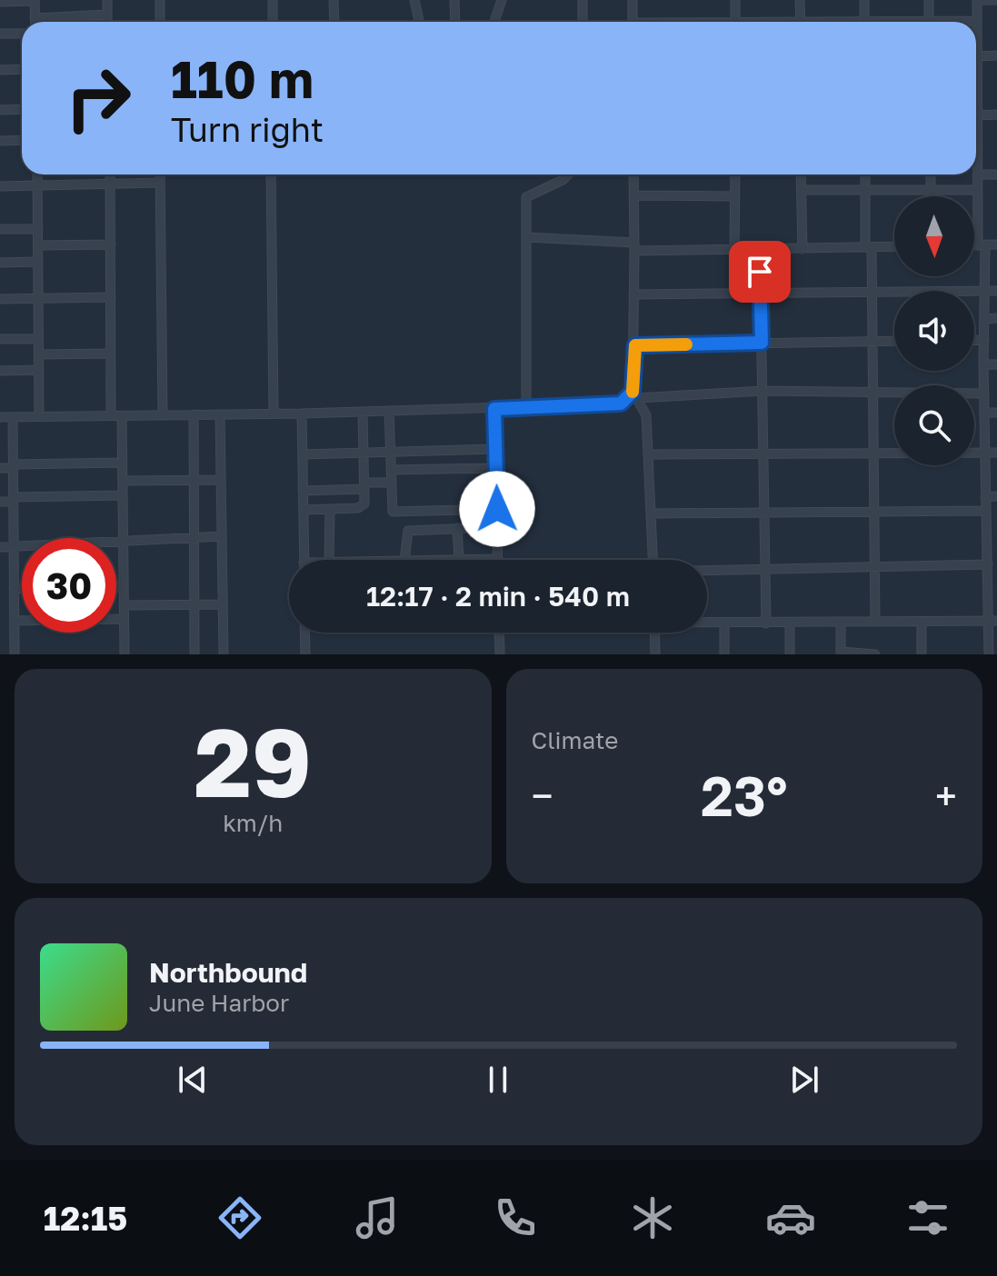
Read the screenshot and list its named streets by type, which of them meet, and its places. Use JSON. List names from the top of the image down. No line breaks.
{"north":"bottom","page":{"turn":["110 m","Turn right"],"limit":"30","trip":"12:17 · 2 min · 540 m","tile":[["29","km/h"],"Climate"],"heat":["−","23°","+"],"song":["Northbound","June Harbor"],"tabs":"12:15"}}
